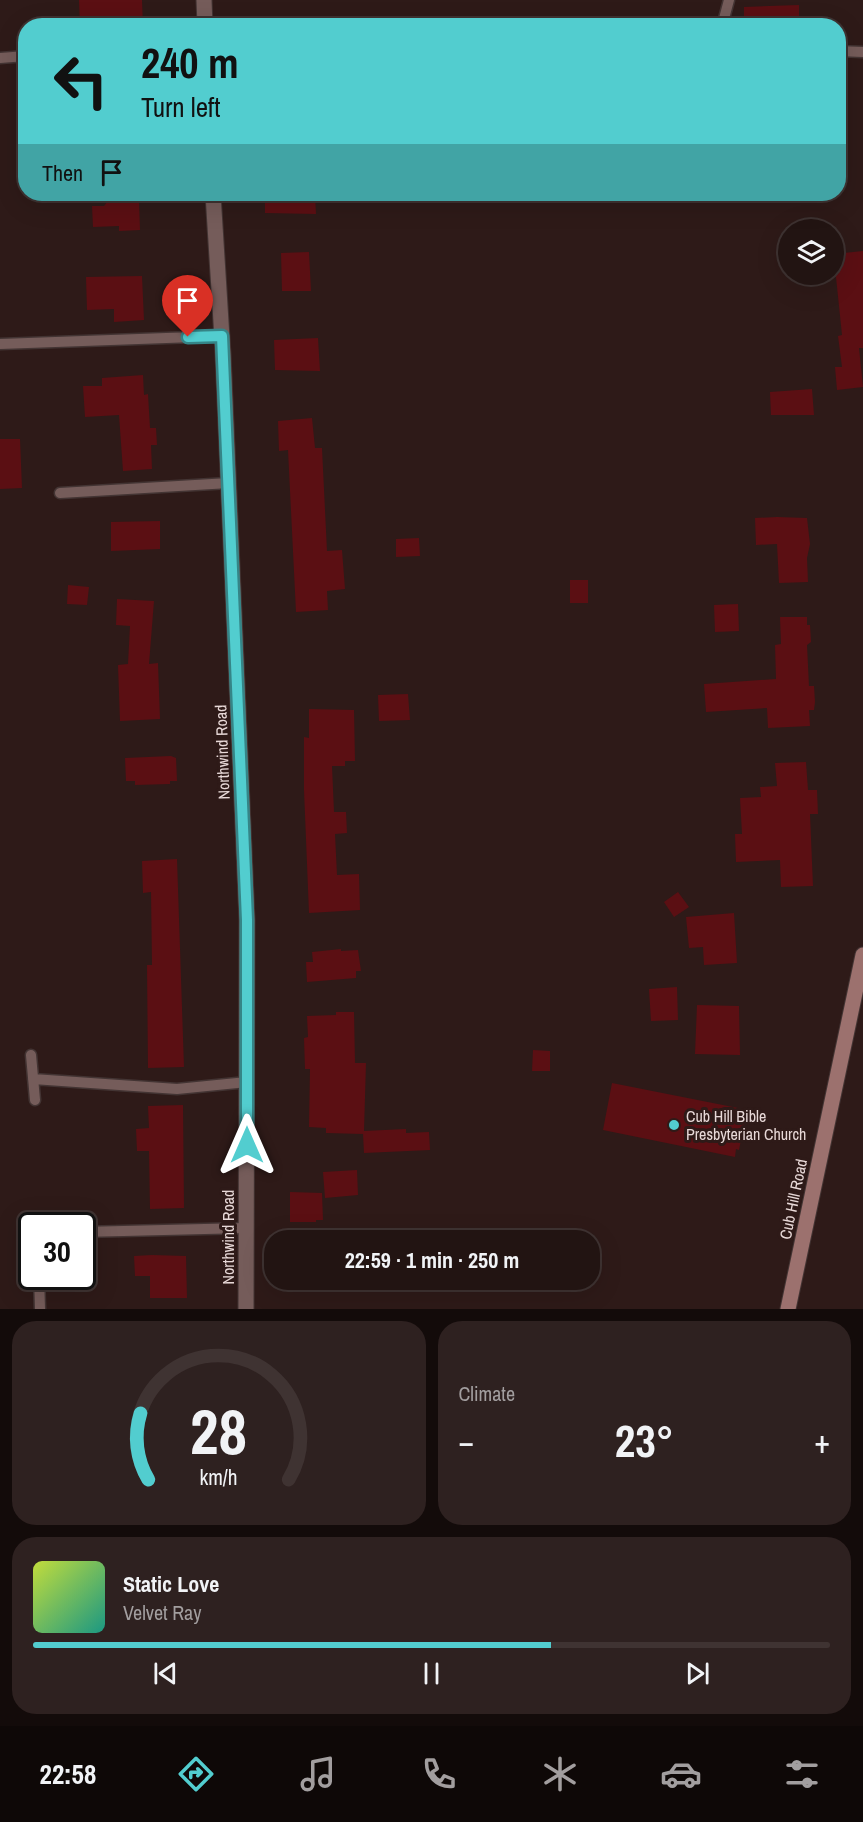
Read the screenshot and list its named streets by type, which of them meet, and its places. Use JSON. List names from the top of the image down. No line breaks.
{"streets":{"street":["Northwind Road","Cub Hill Road"]},"places":["Cub Hill Bible Presbyterian Church"],"page":{"turn":["240 m","Turn left"],"then":"Then","limit":"30","trip":"22:59 · 1 min · 250 m","tile":"Climate","heat":["−","23°","+"],"song":["Static Love","Velvet Ray"],"tabs":"22:58","gauge":["28","km/h"]}}
